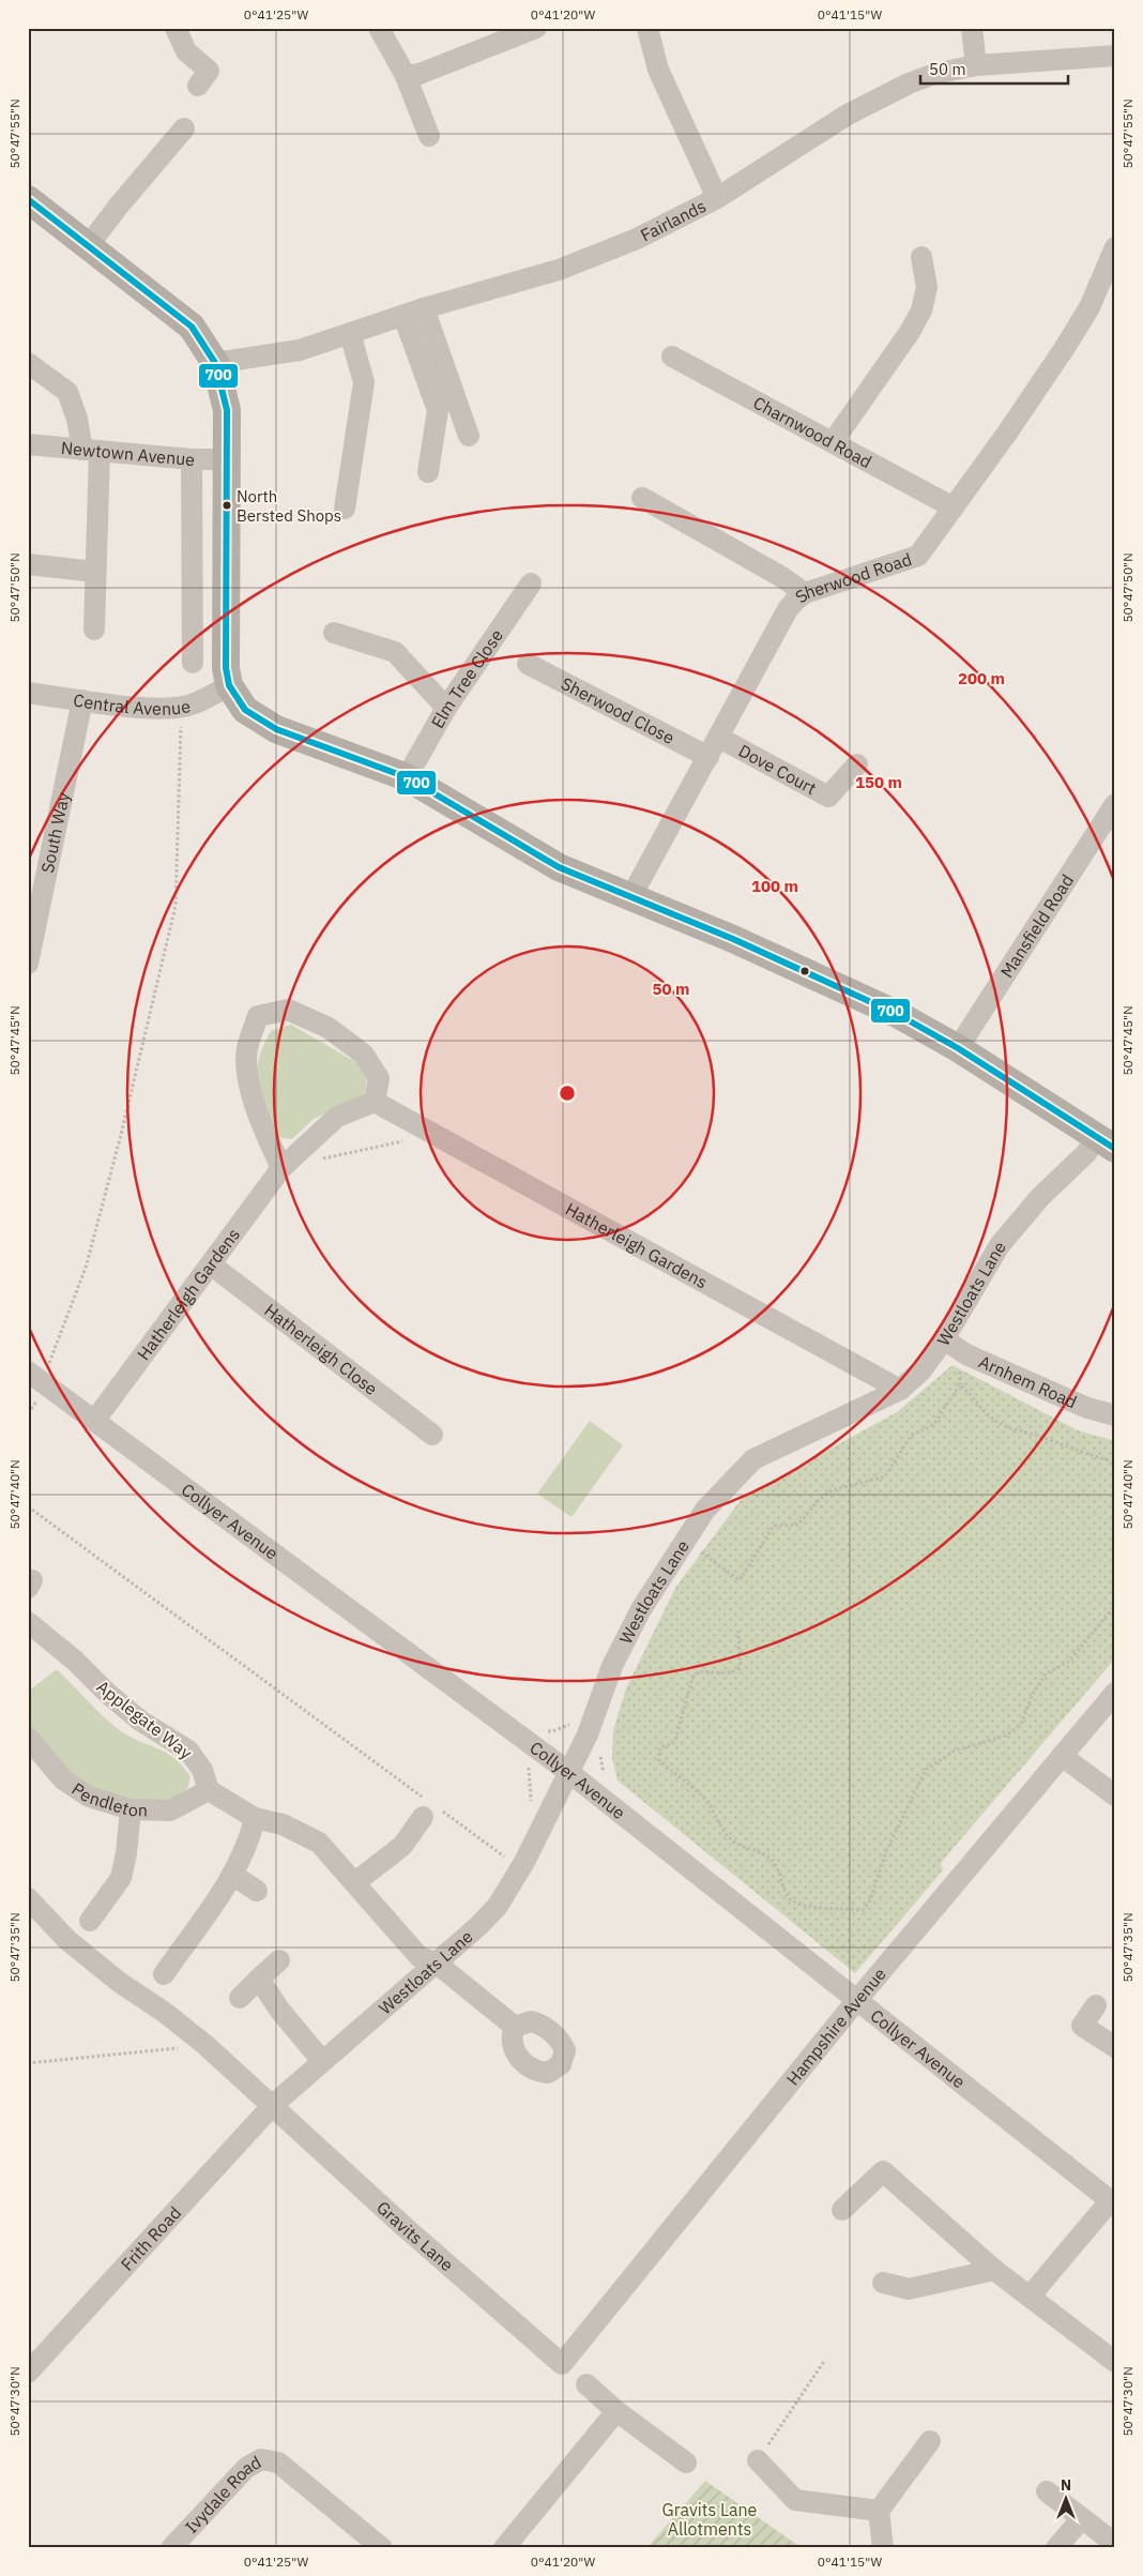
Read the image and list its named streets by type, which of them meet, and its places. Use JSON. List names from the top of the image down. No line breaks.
{"streets":{"street":["Fairlands","Charnwood Road","Newtown Avenue","Sherwood Road","Elm Tree Close","Central Avenue","Sherwood Close","Dove Court","South Way","Mansfield Road","Hatherleigh Gardens","Westloats Lane","Hatherleigh Close","Arnhem Road","Collyer Avenue","Applegate Way","Pendleton","Hampshire Avenue","Gravits Lane","Frith Road","Ivydale Road"]},"crossings":[["Charnwood Road","Sherwood Road"],["Sherwood Road","Sherwood Close"],["Sherwood Road","Dove Court"],["Central Avenue","South Way"],["Hatherleigh Gardens","Westloats Lane"],["Hatherleigh Gardens","Hatherleigh Close"],["Hatherleigh Gardens","Collyer Avenue"],["Westloats Lane","Arnhem Road"],["Westloats Lane","Collyer Avenue"],["Westloats Lane","Gravits Lane"],["Westloats Lane","Frith Road"],["Collyer Avenue","Hampshire Avenue"],["Applegate Way","Pendleton"],["Hampshire Avenue","Gravits Lane"],["Gravits Lane","Frith Road"]],"parks":["Gravits Lane Allotments"],"places":["North Bersted Shops"],"lines":["transit line 700"],"scale_bar":"50 m","north":"top","coordinates":["0°41'25\"W","0°41'20\"W","0°41'15\"W","50°47'55\"N","50°47'50\"N","50°47'45\"N","50°47'40\"N","50°47'35\"N","50°47'30\"N"],"rings":["200 m","150 m","100 m","50 m"]}
